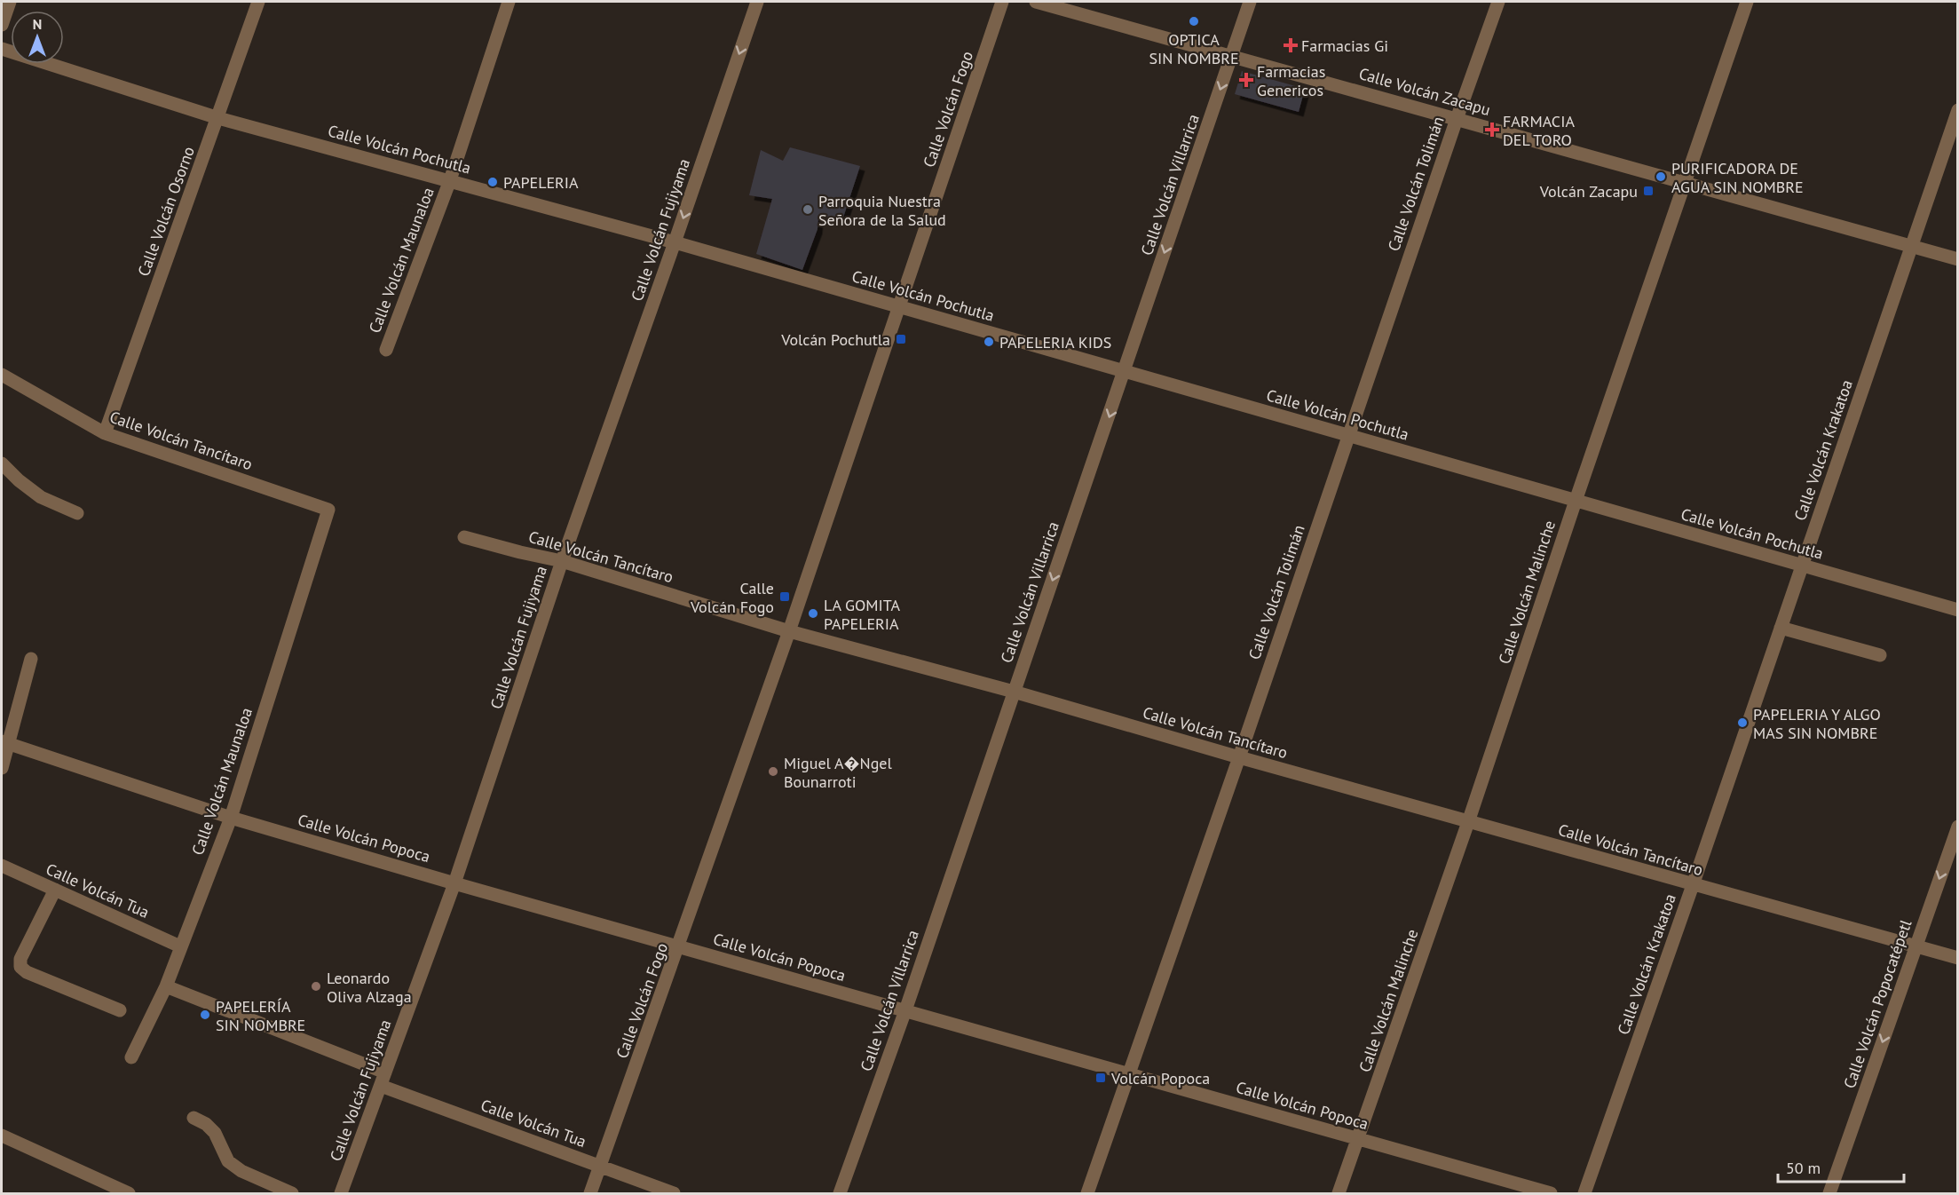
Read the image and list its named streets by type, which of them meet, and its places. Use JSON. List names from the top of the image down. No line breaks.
{"streets":{"street":["Calle Volcán Zacapu","Calle Volcán Fogo","Calle Volcán Pochutla","Calle Volcán Tolimán","Calle Volcán Villarrica","Calle Volcán Osorno","Calle Volcán Fujiyama","Calle Volcán Maunaloa","Calle Volcán Tancítaro","Calle Volcán Krakatoa","Calle Volcán Malinche","Calle Volcán Popoca","Calle Volcán Tua","Calle Volcán Popocatépetl"]},"crossings":[["Calle Volcán Zacapu","Calle Volcán Tolimán"],["Calle Volcán Zacapu","Calle Volcán Villarrica"],["Calle Volcán Zacapu","Calle Volcán Krakatoa"],["Calle Volcán Zacapu","Calle Volcán Malinche"],["Calle Volcán Fogo","Calle Volcán Pochutla"],["Calle Volcán Fogo","Calle Volcán Tancítaro"],["Calle Volcán Fogo","Calle Volcán Popoca"],["Calle Volcán Fogo","Calle Volcán Tua"],["Calle Volcán Pochutla","Calle Volcán Tolimán"],["Calle Volcán Pochutla","Calle Volcán Villarrica"],["Calle Volcán Pochutla","Calle Volcán Osorno"],["Calle Volcán Pochutla","Calle Volcán Fujiyama"],["Calle Volcán Pochutla","Calle Volcán Maunaloa"],["Calle Volcán Pochutla","Calle Volcán Krakatoa"],["Calle Volcán Pochutla","Calle Volcán Malinche"],["Calle Volcán Tolimán","Calle Volcán Tancítaro"],["Calle Volcán Tolimán","Calle Volcán Popoca"],["Calle Volcán Villarrica","Calle Volcán Tancítaro"],["Calle Volcán Villarrica","Calle Volcán Popoca"],["Calle Volcán Osorno","Calle Volcán Tancítaro"],["Calle Volcán Fujiyama","Calle Volcán Tancítaro"],["Calle Volcán Fujiyama","Calle Volcán Popoca"],["Calle Volcán Fujiyama","Calle Volcán Tua"],["Calle Volcán Maunaloa","Calle Volcán Tancítaro"],["Calle Volcán Maunaloa","Calle Volcán Popoca"],["Calle Volcán Maunaloa","Calle Volcán Tua"],["Calle Volcán Tancítaro","Calle Volcán Krakatoa"],["Calle Volcán Tancítaro","Calle Volcán Malinche"],["Calle Volcán Tancítaro","Calle Volcán Popocatépetl"],["Calle Volcán Malinche","Calle Volcán Popoca"]],"one_way":["Calle Volcán Villarrica","Calle Volcán Popocatépetl"],"places":{"other":["OPTICA SIN NOMBRE","PURIFICADORA DE AGUA SIN NOMBRE","PAPELERIA","Parroquia Nuestra Señora de la Salud","PAPELERIA KIDS","LA GOMITA PAPELERIA","PAPELERIA Y ALGO MAS SIN NOMBRE","Miguel A�Ngel Bounarroti","Leonardo Oliva Alzaga","PAPELERÍA SIN NOMBRE"],"health":["Farmacias Gi","Farmacias Genericos","FARMACIA DEL TORO"],"transit":["Volcán Zacapu","Volcán Pochutla","Calle Volcán Fogo","Volcán Popoca"]},"scale_bar":"50 m","north":"top"}
